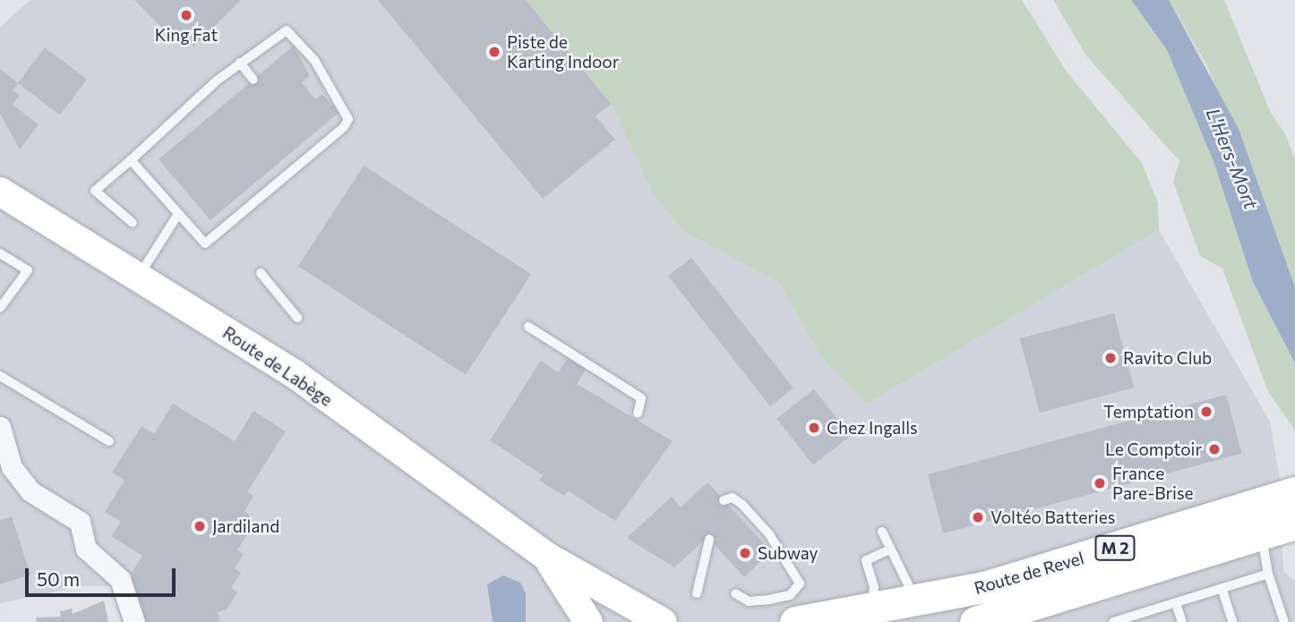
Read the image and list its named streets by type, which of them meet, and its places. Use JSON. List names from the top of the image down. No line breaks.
{"streets":{"main road":["Route de Labège","M 2","Route de Revel"]},"water":["L'Hers-Mort"],"places":["King Fat","Piste de Karting Indoor","Ravito Club","Temptation","Chez Ingalls","Le Comptoir","France Pare-Brise","Voltéo Batteries","Jardiland","Subway"],"scale_bar":"50 m"}
